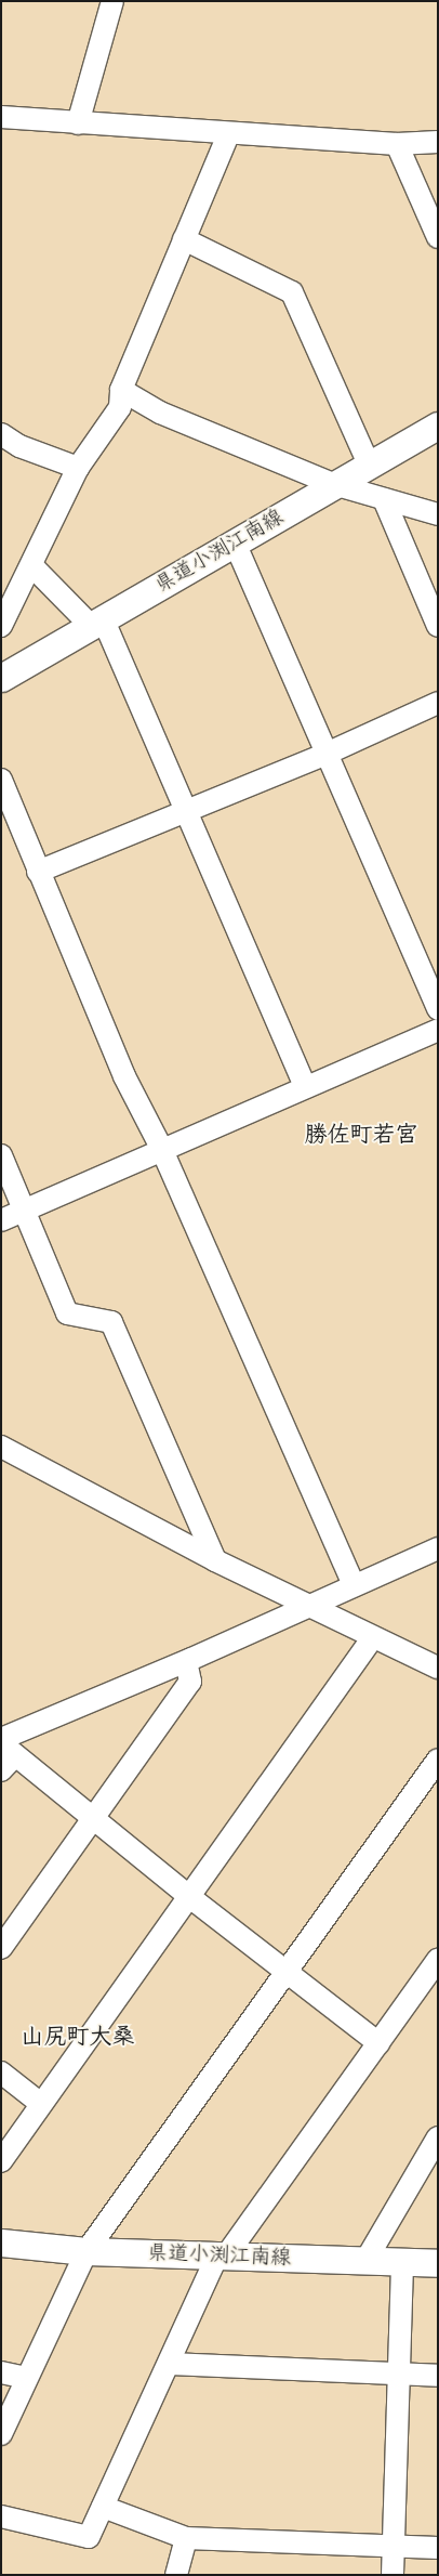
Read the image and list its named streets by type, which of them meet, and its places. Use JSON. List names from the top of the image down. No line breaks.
{"streets":{"main road":["県道小渕江南線"]},"districts":["勝佐町若宮","山尻町大桑"]}
